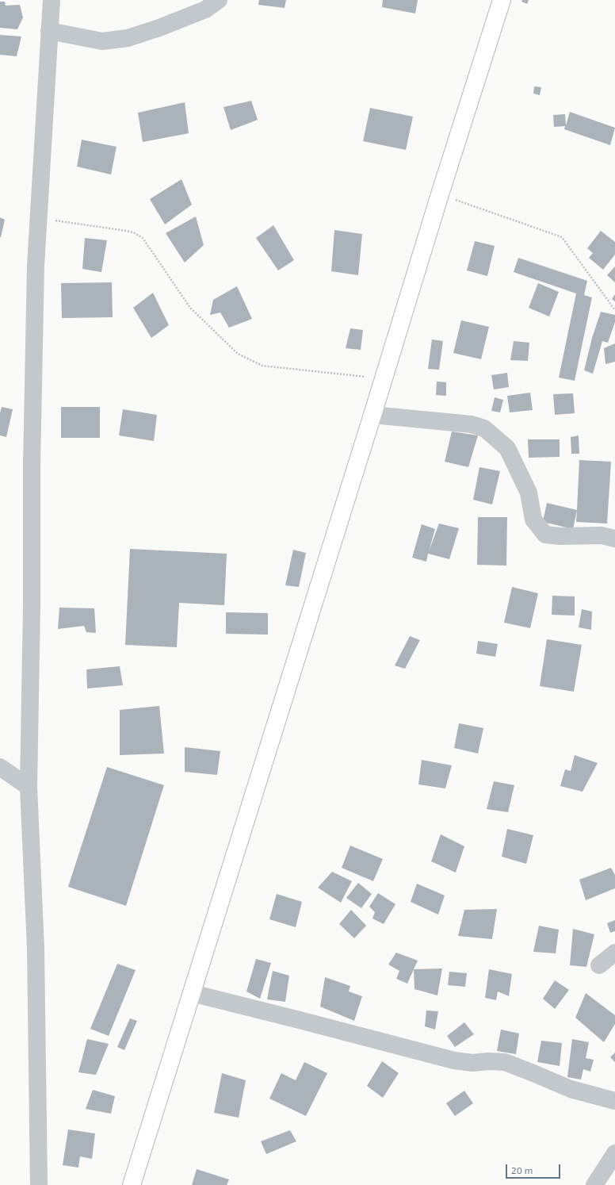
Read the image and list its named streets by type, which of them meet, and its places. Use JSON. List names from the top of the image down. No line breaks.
{"scale_bar":"20 m"}
